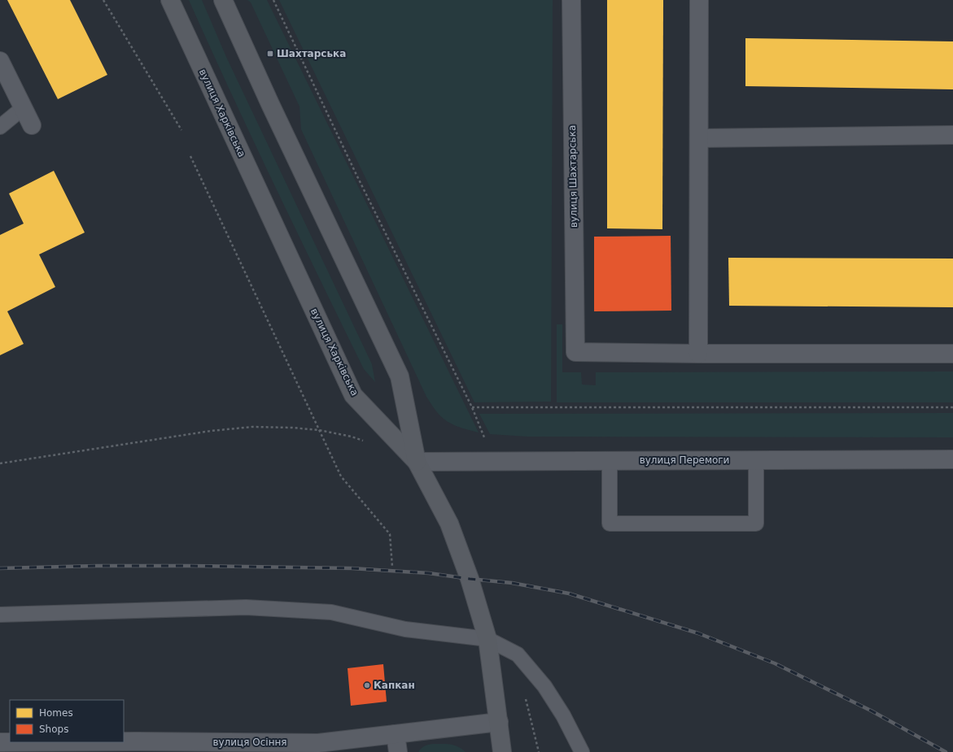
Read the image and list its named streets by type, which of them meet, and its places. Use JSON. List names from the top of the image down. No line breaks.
{"streets":{"street":["вулиця Харківська","вулиця Шахтарська","вулиця Перемоги","вулиця Осіння"]},"crossings":[["вулиця Харківська","вулиця Перемоги"]],"places":{"transit":["Шахтарська"],"other":["Капкан"]},"legend":["Homes","Shops"]}
